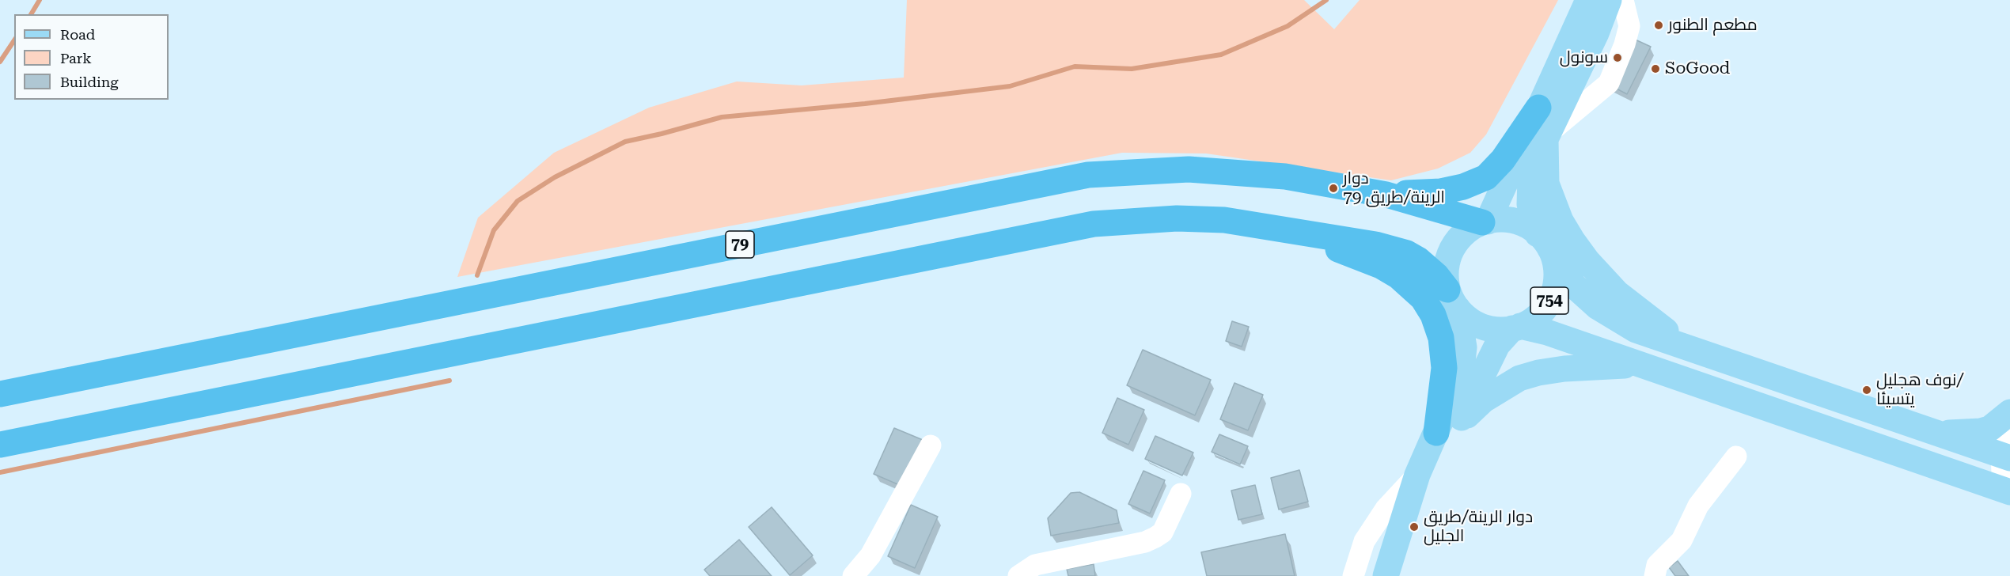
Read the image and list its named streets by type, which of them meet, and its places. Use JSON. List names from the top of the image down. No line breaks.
{"streets":{"highway":["79"],"main road":["754"]},"crossings":[["79","754"]],"places":["مطعم الطنور","سونول","SoGood","دوار الرينة/طريق 79","نوف هجليل/ يتسيئا","دوار الرينة/طريق الجليل"],"legend":["Road","Park","Building"]}
